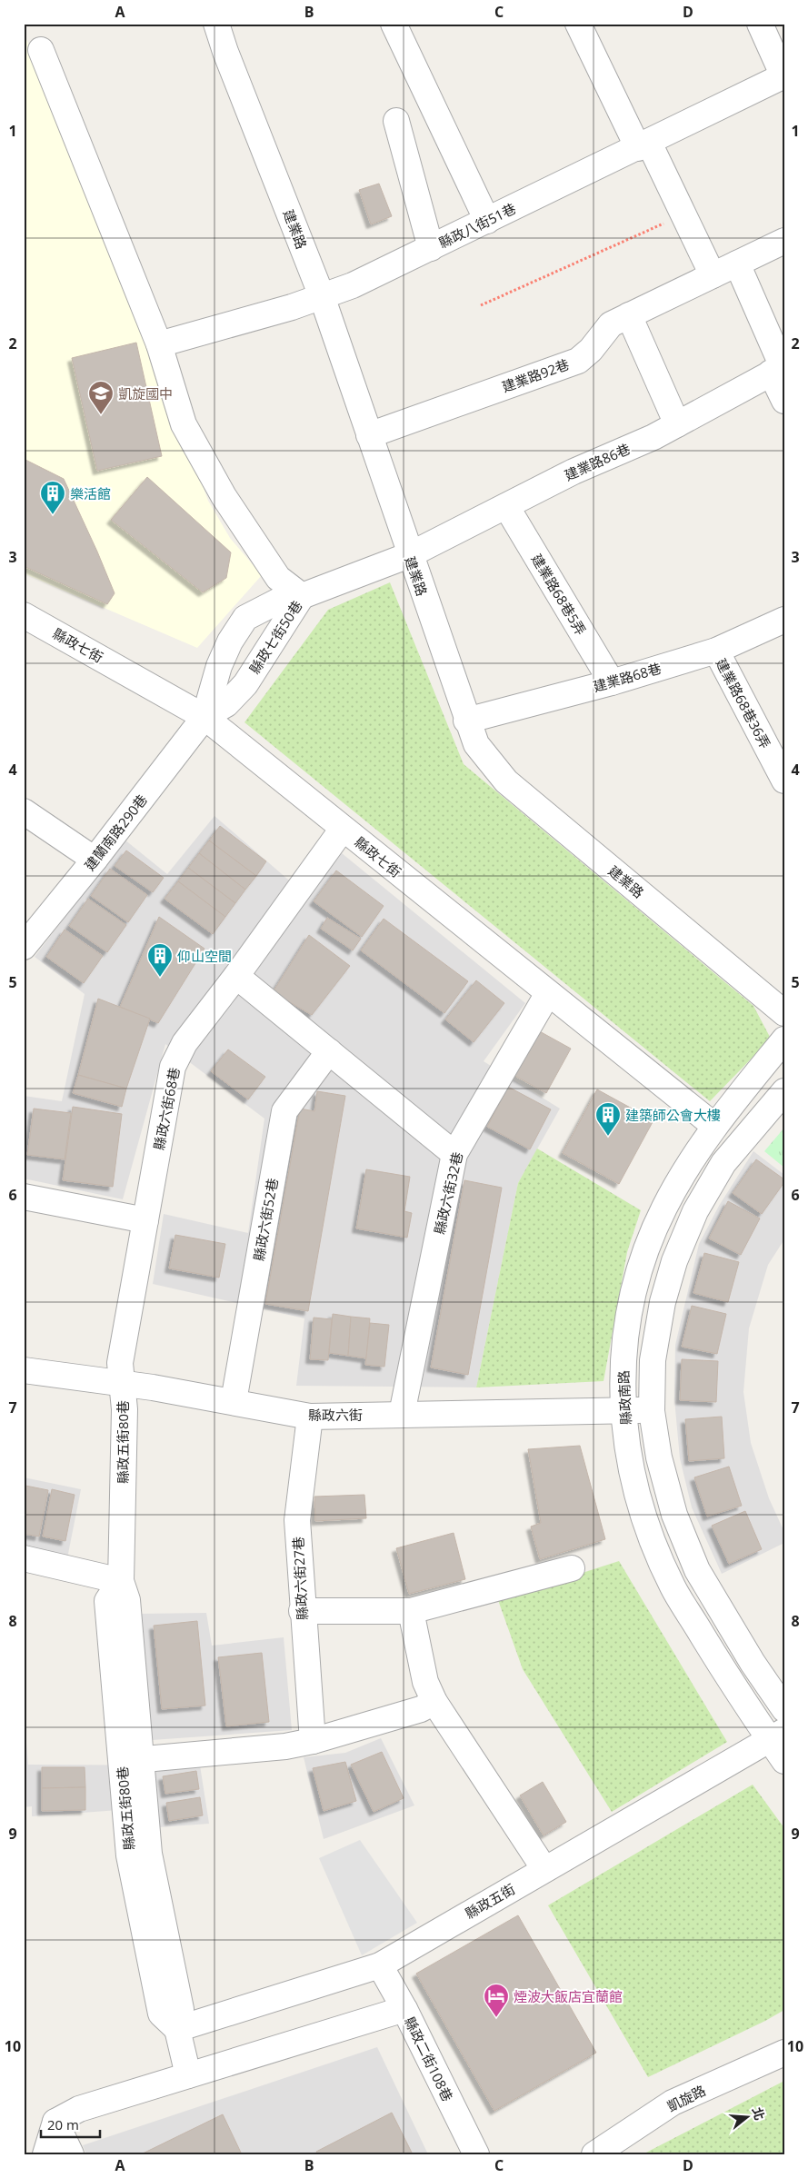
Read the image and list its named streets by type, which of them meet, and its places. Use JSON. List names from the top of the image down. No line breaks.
{"streets":{"street":["縣政八街51巷","建業路","建業路92巷","建業路86巷","建業路68巷5弄","縣政七街50巷","縣政七街","建業路68巷","建業路68巷36弄","建蘭南路290巷","縣政六街68巷","縣政六街32巷","縣政六街52巷","縣政南路","縣政六街","縣政五街80巷","縣政六街27巷","縣政五街","縣政二街108巷","凱旋路"]},"crossings":[["縣政八街51巷","建業路"],["建業路","建業路92巷"],["建業路","建業路86巷"],["建業路","縣政七街50巷"],["建業路","建業路68巷"],["建業路86巷","建業路68巷5弄"],["建業路86巷","縣政七街50巷"],["建業路68巷5弄","建業路68巷"],["縣政七街50巷","縣政七街"],["縣政七街50巷","建蘭南路290巷"],["縣政七街","建蘭南路290巷"],["縣政七街","縣政六街68巷"],["縣政七街","縣政六街32巷"],["縣政七街","縣政南路"],["建業路68巷","建業路68巷36弄"],["縣政六街68巷","縣政六街"],["縣政六街68巷","縣政五街80巷"],["縣政六街32巷","縣政六街"],["縣政六街52巷","縣政六街"],["縣政南路","縣政六街"],["縣政南路","縣政五街"],["縣政六街","縣政五街80巷"],["縣政六街","縣政六街27巷"],["縣政五街80巷","縣政五街"],["縣政五街","縣政二街108巷"]],"places":{"school or university":["凱旋國中"],"building":["樂活館","仰山空間","建築師公會大樓"],"hotel":["煙波大飯店宜蘭館"]},"scale_bar":"20 m","north":"right","grid":{"columns":["A","B","C","D"],"rows":["1","2","3","4","5","6","7","8","9","10"]}}
